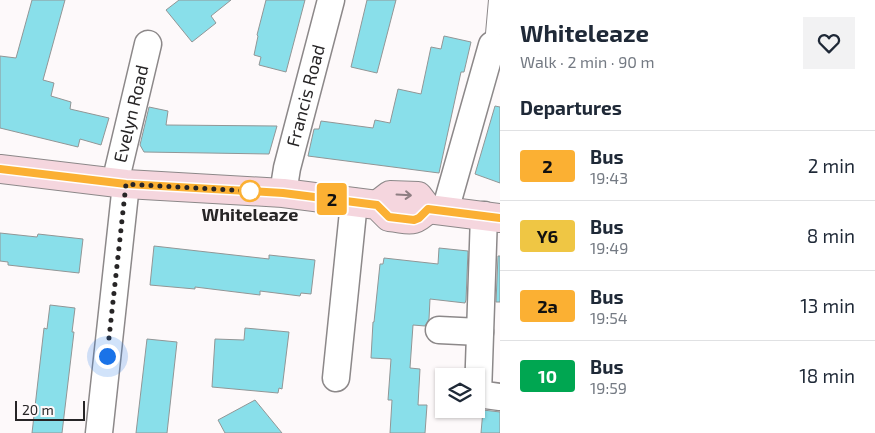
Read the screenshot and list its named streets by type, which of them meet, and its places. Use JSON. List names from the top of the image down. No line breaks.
{"streets":{"street":["Francis Road","Evelyn Road"]},"places":["Whiteleaze"],"lines":["bus line 2"],"scale_bar":"20 m","page":{"on_map":"2","heading":[["Whiteleaze","Walk · 2 min · 90 m"],"Departures"],"list":[{"mark":"2","name":"Bus","note":"19:43","value":"2 min"},{"mark":"Y6","name":"Bus","note":"19:49","value":"8 min"},{"mark":"2a","name":"Bus","note":"19:54","value":"13 min"},{"mark":"10","name":"Bus","note":"19:59","value":"18 min"}],"scale":"20 m"}}
